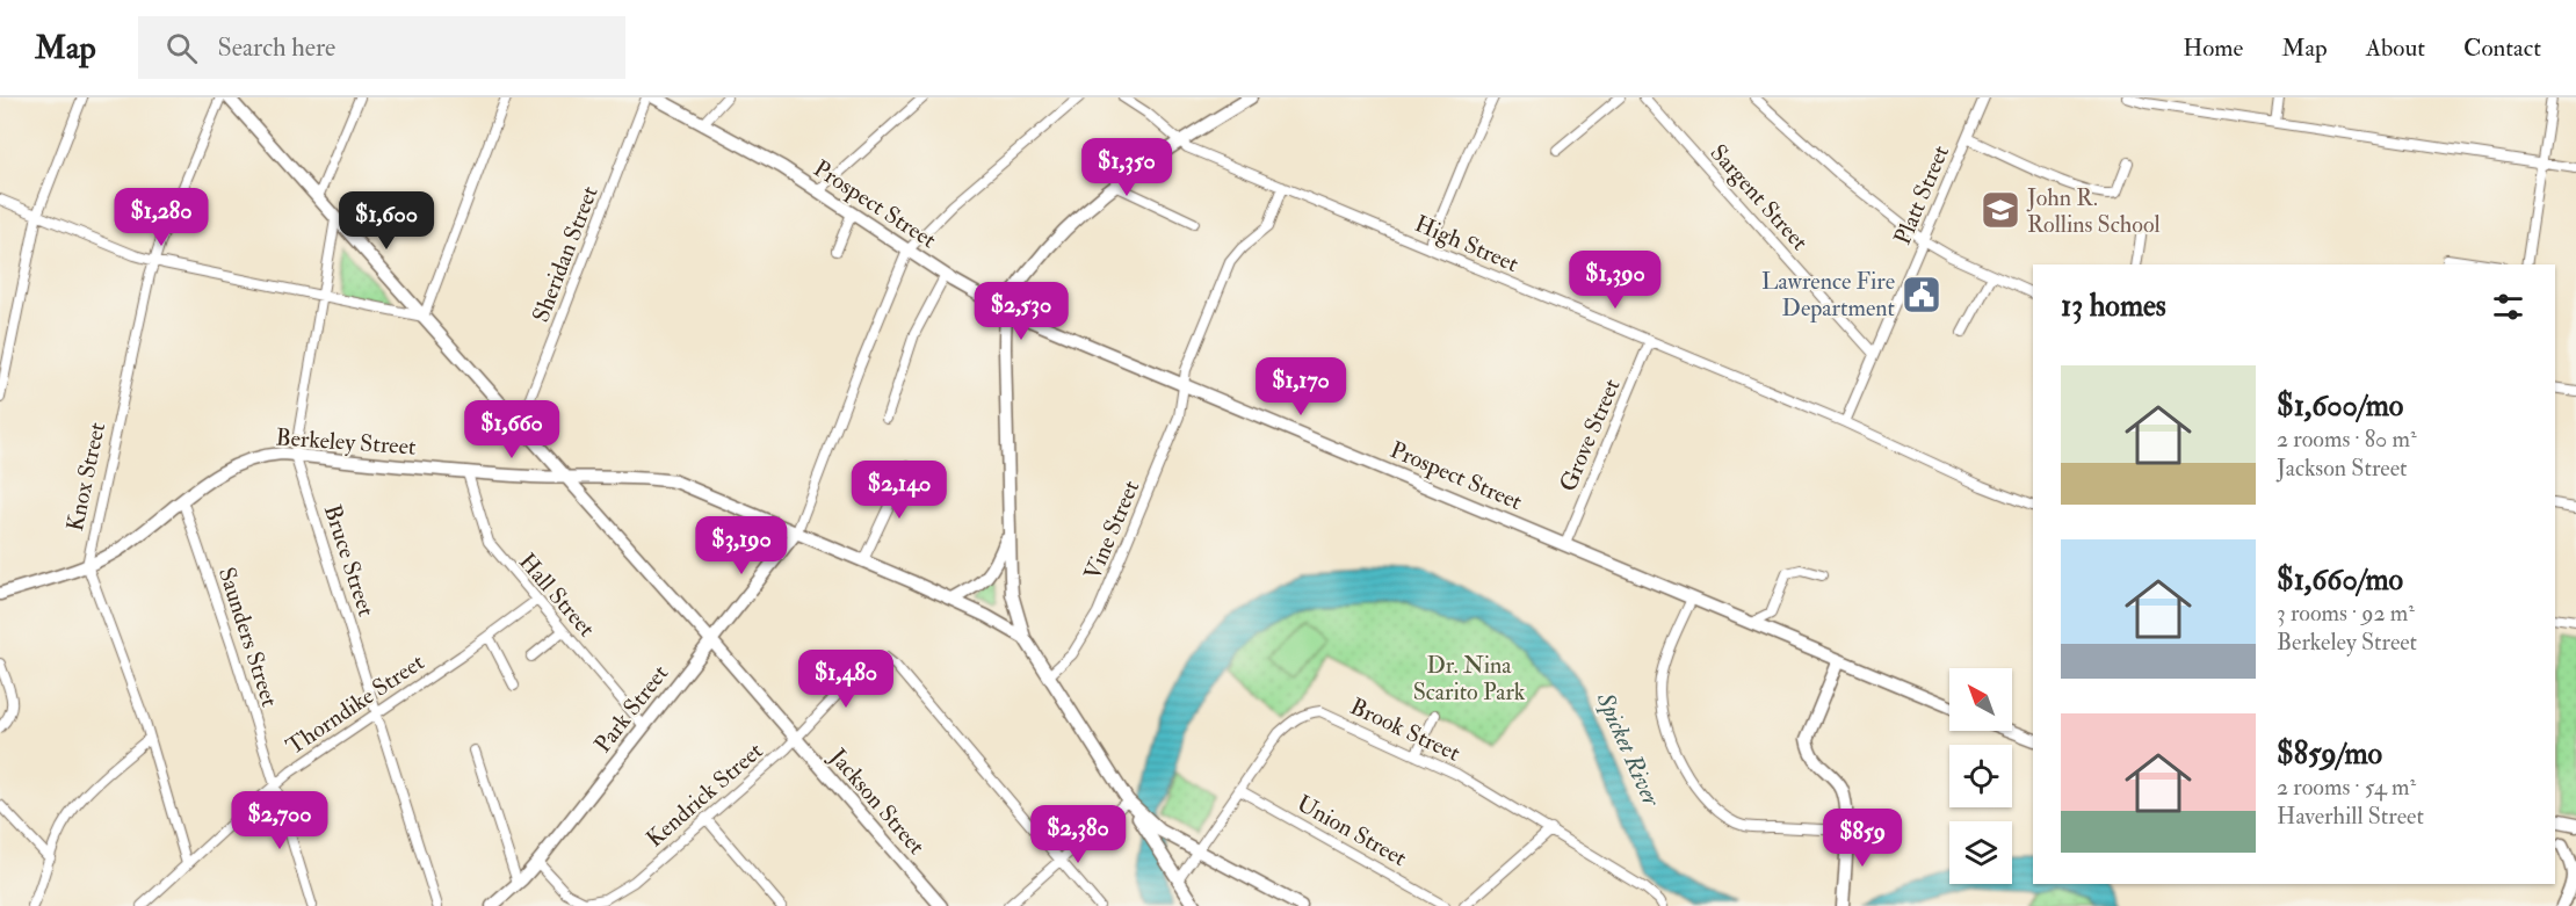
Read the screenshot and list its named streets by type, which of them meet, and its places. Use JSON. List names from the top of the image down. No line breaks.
{"streets":{"street":["Platt Street","Sargent Street","Prospect Street","High Street","Sheridan Street","Grove Street","Berkeley Street","Knox Street","Vine Street","Bruce Street","Hall Street","Saunders Street","Thorndike Street","Park Street","Brook Street","Kendrick Street","Jackson Street","Union Street"]},"crossings":[["Platt Street","Sargent Street"],["Platt Street","High Street"],["Prospect Street","Grove Street"],["Prospect Street","Vine Street"],["High Street","Grove Street"],["High Street","Vine Street"],["Sheridan Street","Jackson Street"],["Berkeley Street","Knox Street"],["Berkeley Street","Bruce Street"],["Berkeley Street","Hall Street"],["Berkeley Street","Saunders Street"],["Berkeley Street","Park Street"],["Berkeley Street","Jackson Street"],["Knox Street","Thorndike Street"],["Bruce Street","Thorndike Street"],["Bruce Street","Jackson Street"],["Hall Street","Thorndike Street"],["Hall Street","Park Street"],["Saunders Street","Thorndike Street"],["Park Street","Kendrick Street"],["Park Street","Jackson Street"],["Brook Street","Union Street"],["Kendrick Street","Jackson Street"]],"water":["Spicket River"],"parks":["Dr. Nina Scarito Park"],"places":{"school or university":["John R. Rollins School"],"public building":["Lawrence Fire Department"]},"north":"top left","page":{"header":"Map","search":"Search here","nav":["Home","Map","About","Contact"],"price":["$1,350","$1,280","$1,600","$1,390","$2,530","$1,170","$1,660","$2,140","$3,190","$1,480","$2,700","$2,380","$859"],"heading":"13 homes","list":[{"name":"$1,600/mo","note":"2 rooms · 80 m² · Jackson Street"},{"name":"$1,660/mo","note":"3 rooms · 92 m² · Berkeley Street"},{"name":"$859/mo","note":"2 rooms · 54 m² · Haverhill Street"}]}}
